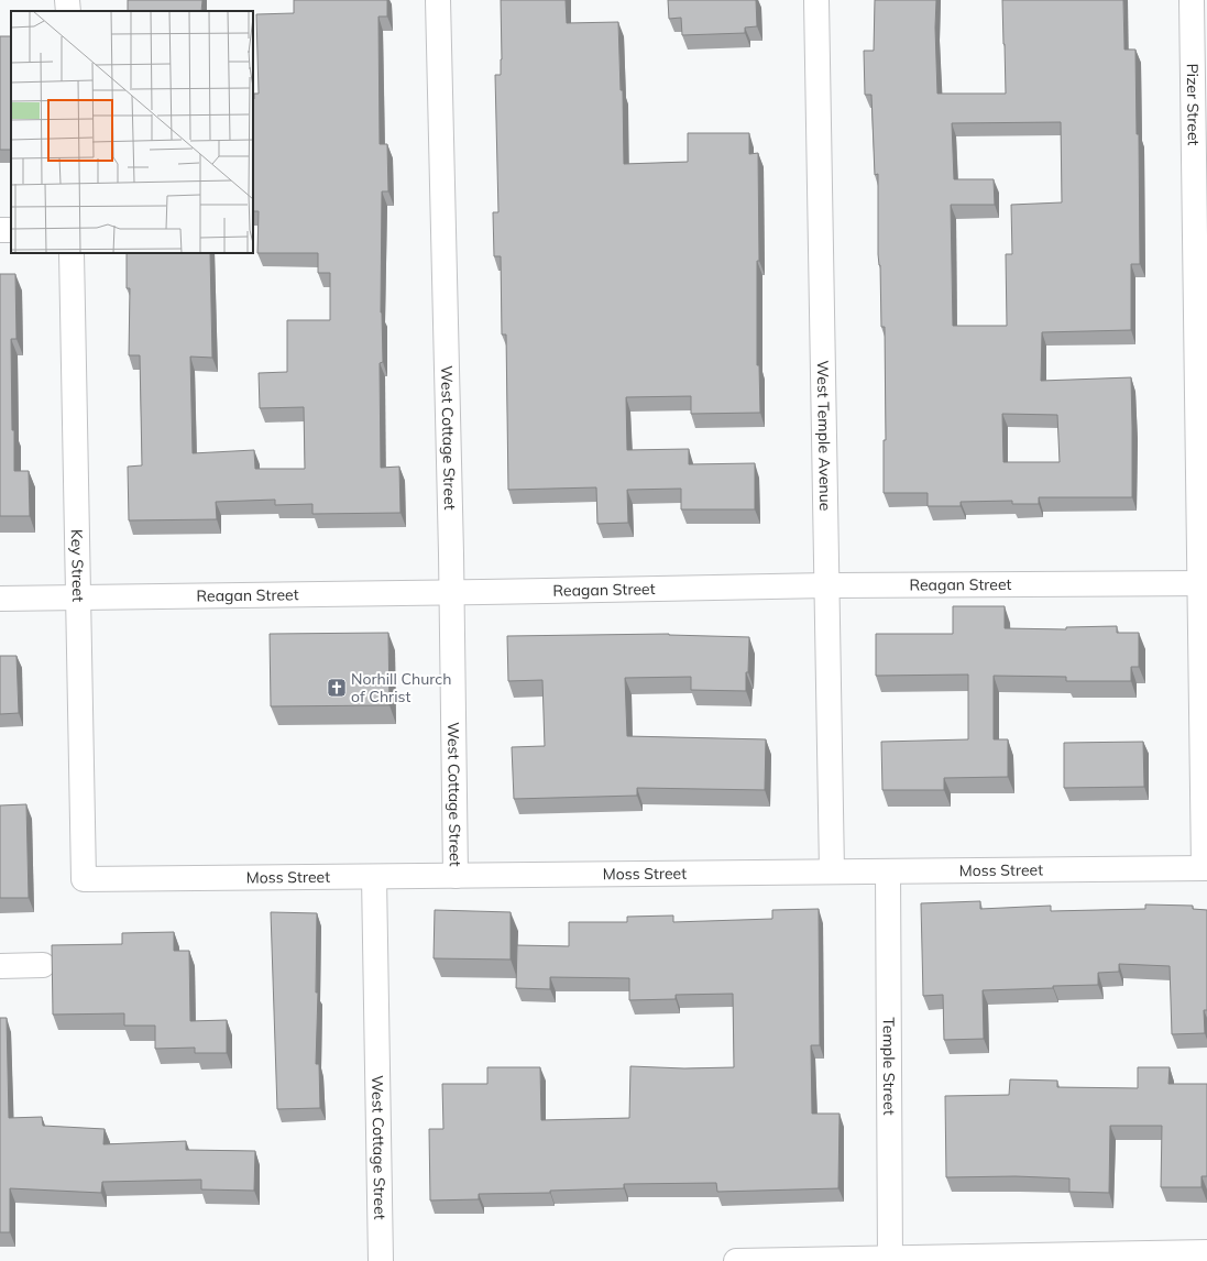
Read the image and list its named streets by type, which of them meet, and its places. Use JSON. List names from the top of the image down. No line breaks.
{"streets":{"street":["Pizer Street","West Temple Avenue","West Cottage Street","Key Street","Reagan Street","Moss Street","Temple Street"]},"crossings":[["Pizer Street","Reagan Street"],["Pizer Street","Moss Street"],["West Temple Avenue","Reagan Street"],["West Temple Avenue","Moss Street"],["West Cottage Street","Reagan Street"],["West Cottage Street","Moss Street"],["Key Street","Reagan Street"],["Key Street","Moss Street"],["Moss Street","Temple Street"]],"places":{"church":["Norhill Church of Christ"]}}
